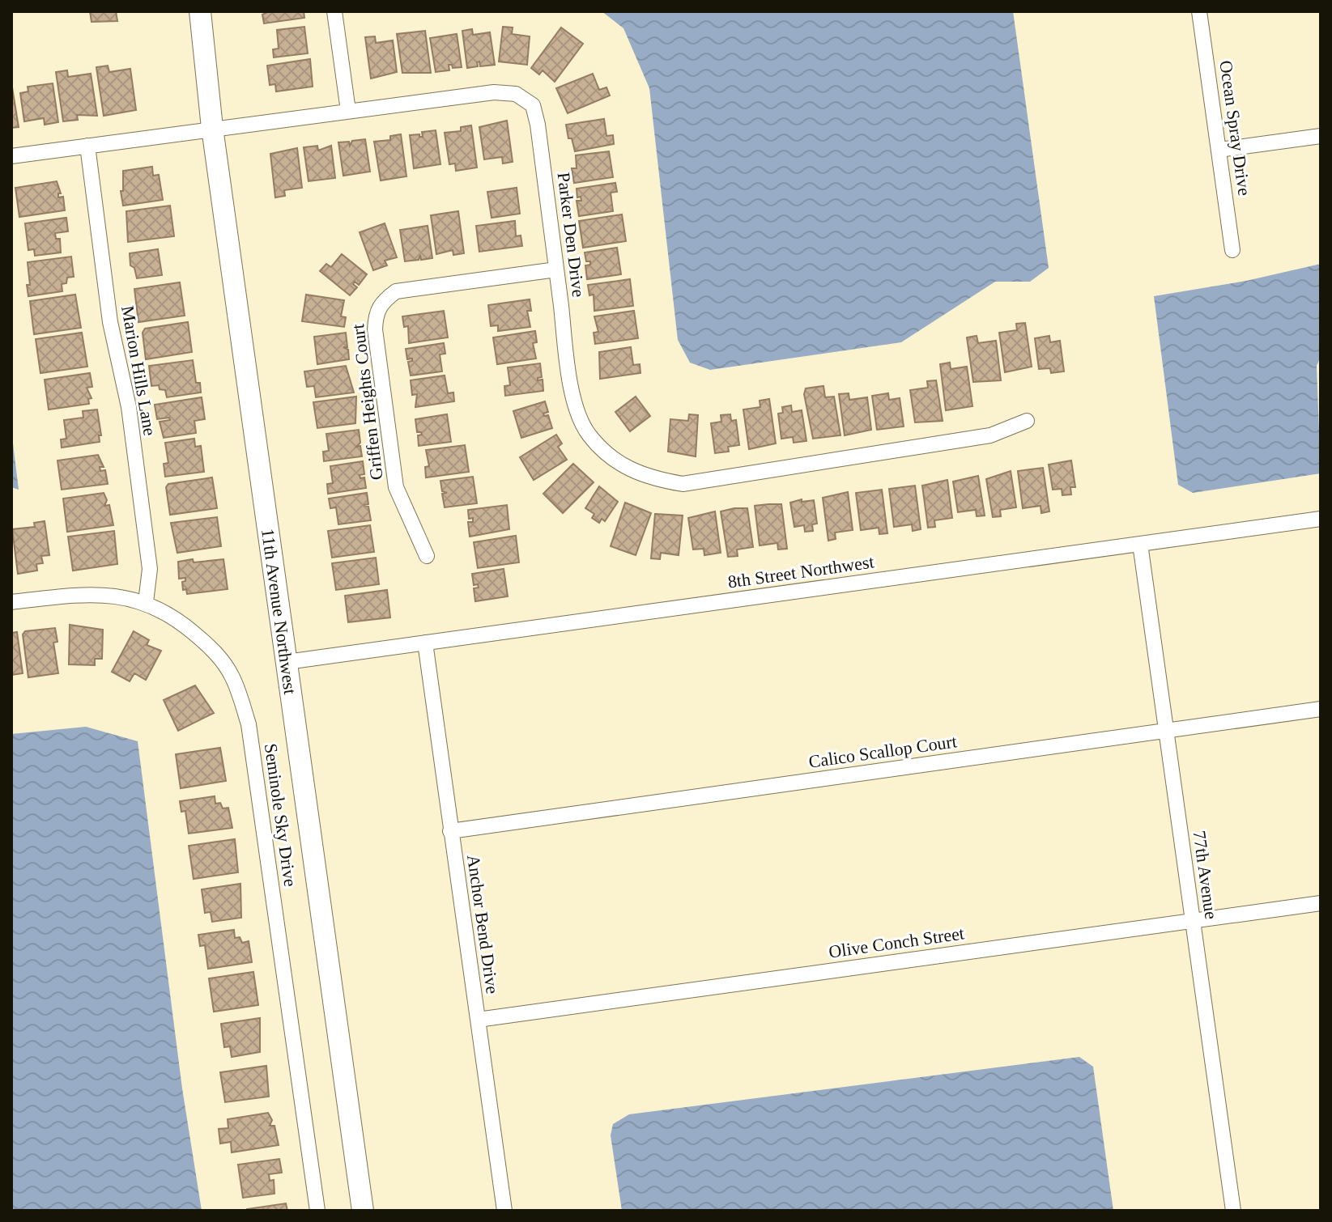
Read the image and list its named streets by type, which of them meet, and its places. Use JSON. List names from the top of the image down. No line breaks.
{"streets":{"street":["Ocean Spray Drive","Parker Den Drive","Marion Hills Lane","Griffen Heights Court","8th Street Northwest","11th Avenue Northwest","Calico Scallop Court","Seminole Sky Drive","77th Avenue","Anchor Bend Drive","Olive Conch Street"]},"crossings":[["Parker Den Drive","Marion Hills Lane"],["Parker Den Drive","Griffen Heights Court"],["Parker Den Drive","11th Avenue Northwest"],["Marion Hills Lane","Seminole Sky Drive"],["8th Street Northwest","11th Avenue Northwest"],["8th Street Northwest","77th Avenue"],["8th Street Northwest","Anchor Bend Drive"],["Calico Scallop Court","77th Avenue"],["Calico Scallop Court","Anchor Bend Drive"],["77th Avenue","Olive Conch Street"],["Anchor Bend Drive","Olive Conch Street"]]}
